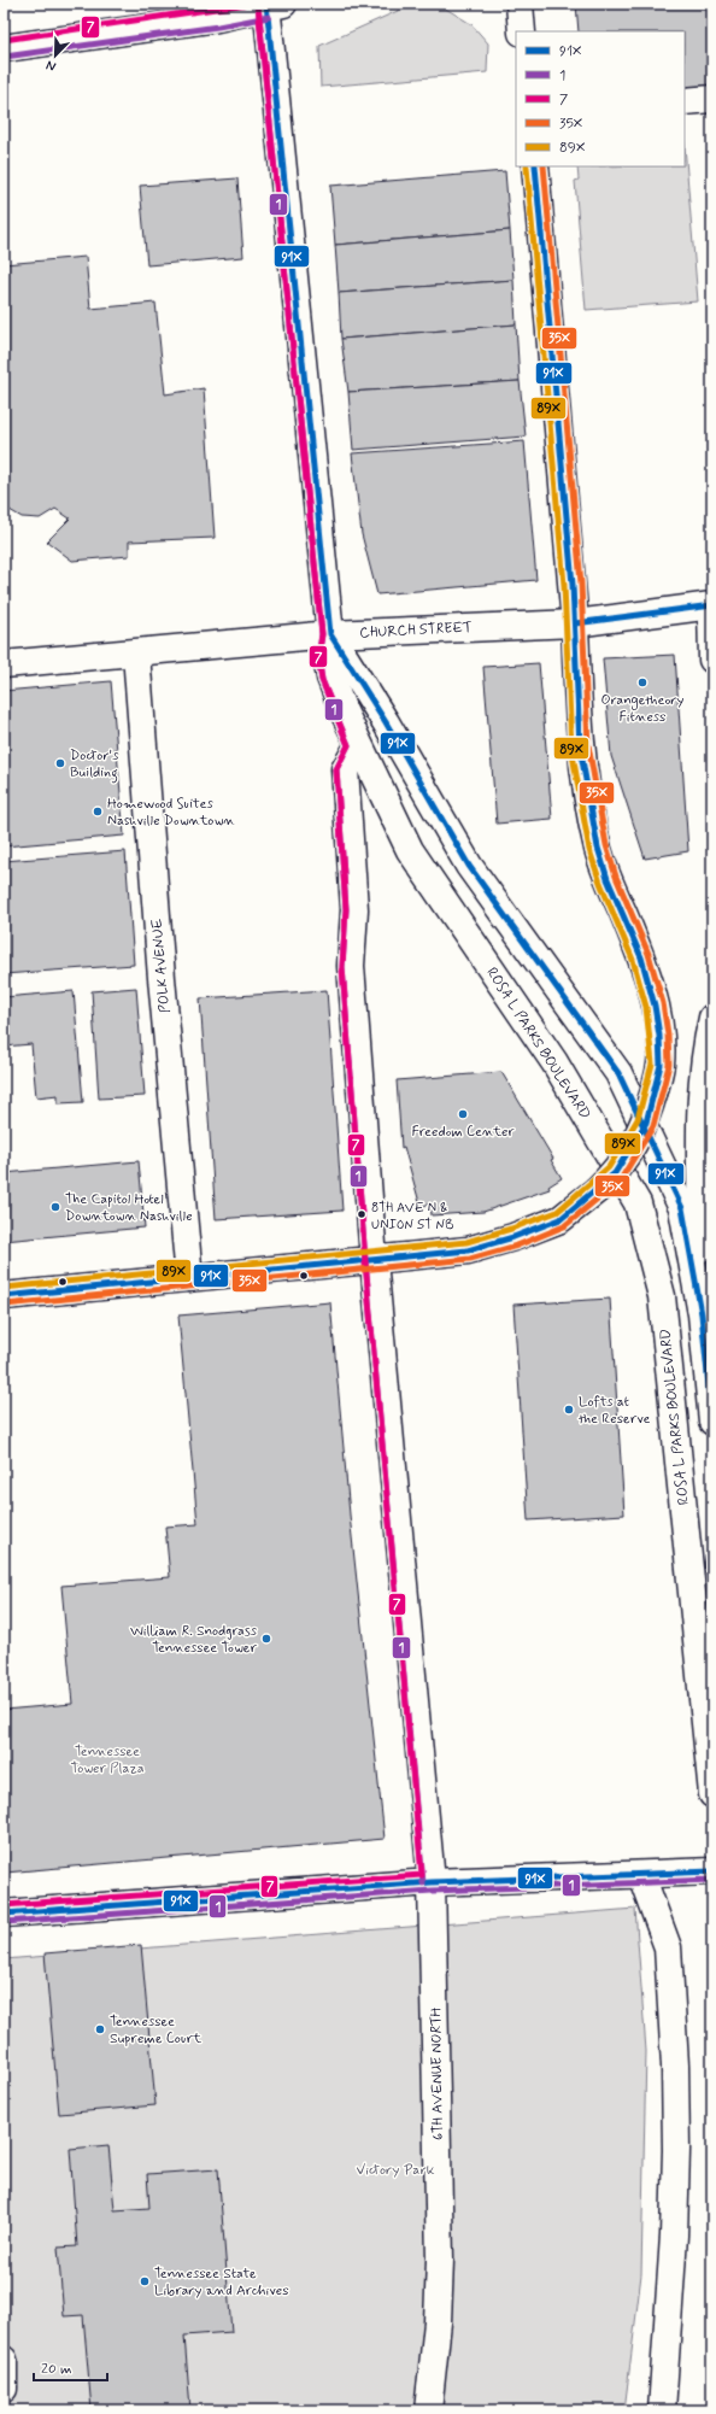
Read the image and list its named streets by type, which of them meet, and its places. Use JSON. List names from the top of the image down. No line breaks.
{"streets":{"main road":["CHURCH STREET","POLK AVENUE","ROSA L PARKS BOULEVARD","6TH AVENUE NORTH"]},"crossings":[["CHURCH STREET","POLK AVENUE"],["CHURCH STREET","ROSA L PARKS BOULEVARD"],["ROSA L PARKS BOULEVARD","6TH AVENUE NORTH"]],"parks":["Tennessee Tower Plaza","Victory Park"],"places":["Orangetheory Fitness","Doctor's Building","Homewood Suites Nashville Downtown","Freedom Center","The Capitol Hotel Downtown Nashville","8TH AVE N & UNION ST NB","Lofts at the Reserve","William R. Snodgrass Tennessee Tower","Tennessee Supreme Court","Tennessee State Library and Archives"],"lines":["transit line 91X","transit line 7","transit line 1","transit line 35X","transit line 89X"],"legend":["91X","1","7","35X","89X"],"scale_bar":"20 m","north":"bottom left"}
